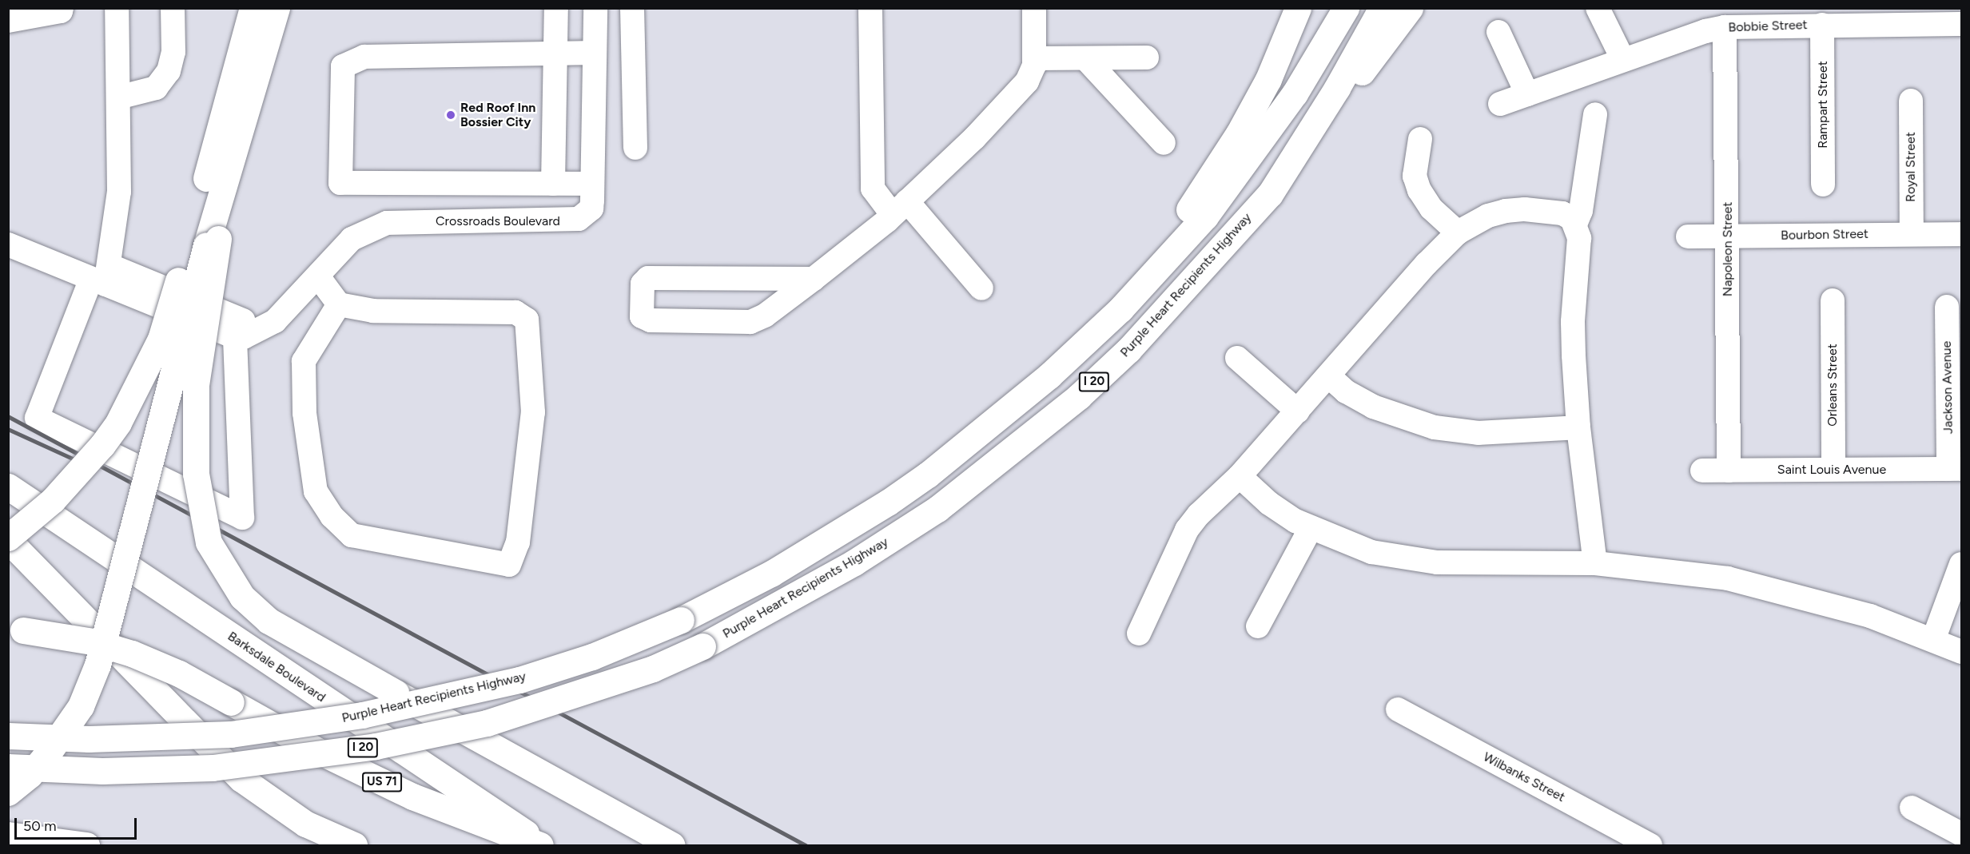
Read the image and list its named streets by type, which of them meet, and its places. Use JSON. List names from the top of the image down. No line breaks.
{"streets":{"main road":["Purple Heart Recipients Highway","I 20","Barksdale Boulevard","US 71"],"street":["Bobbie Street","Rampart Street","Royal Street","Crossroads Boulevard","Bourbon Street","Napoleon Street","Orleans Street","Jackson Avenue","Saint Louis Avenue","Wilbanks Street"]},"crossings":[["Bobbie Street","Rampart Street"],["Bobbie Street","Napoleon Street"],["Royal Street","Bourbon Street"],["Bourbon Street","Napoleon Street"],["Napoleon Street","Saint Louis Avenue"],["Orleans Street","Saint Louis Avenue"],["Jackson Avenue","Saint Louis Avenue"]],"places":["Red Roof Inn Bossier City"],"scale_bar":"50 m"}
